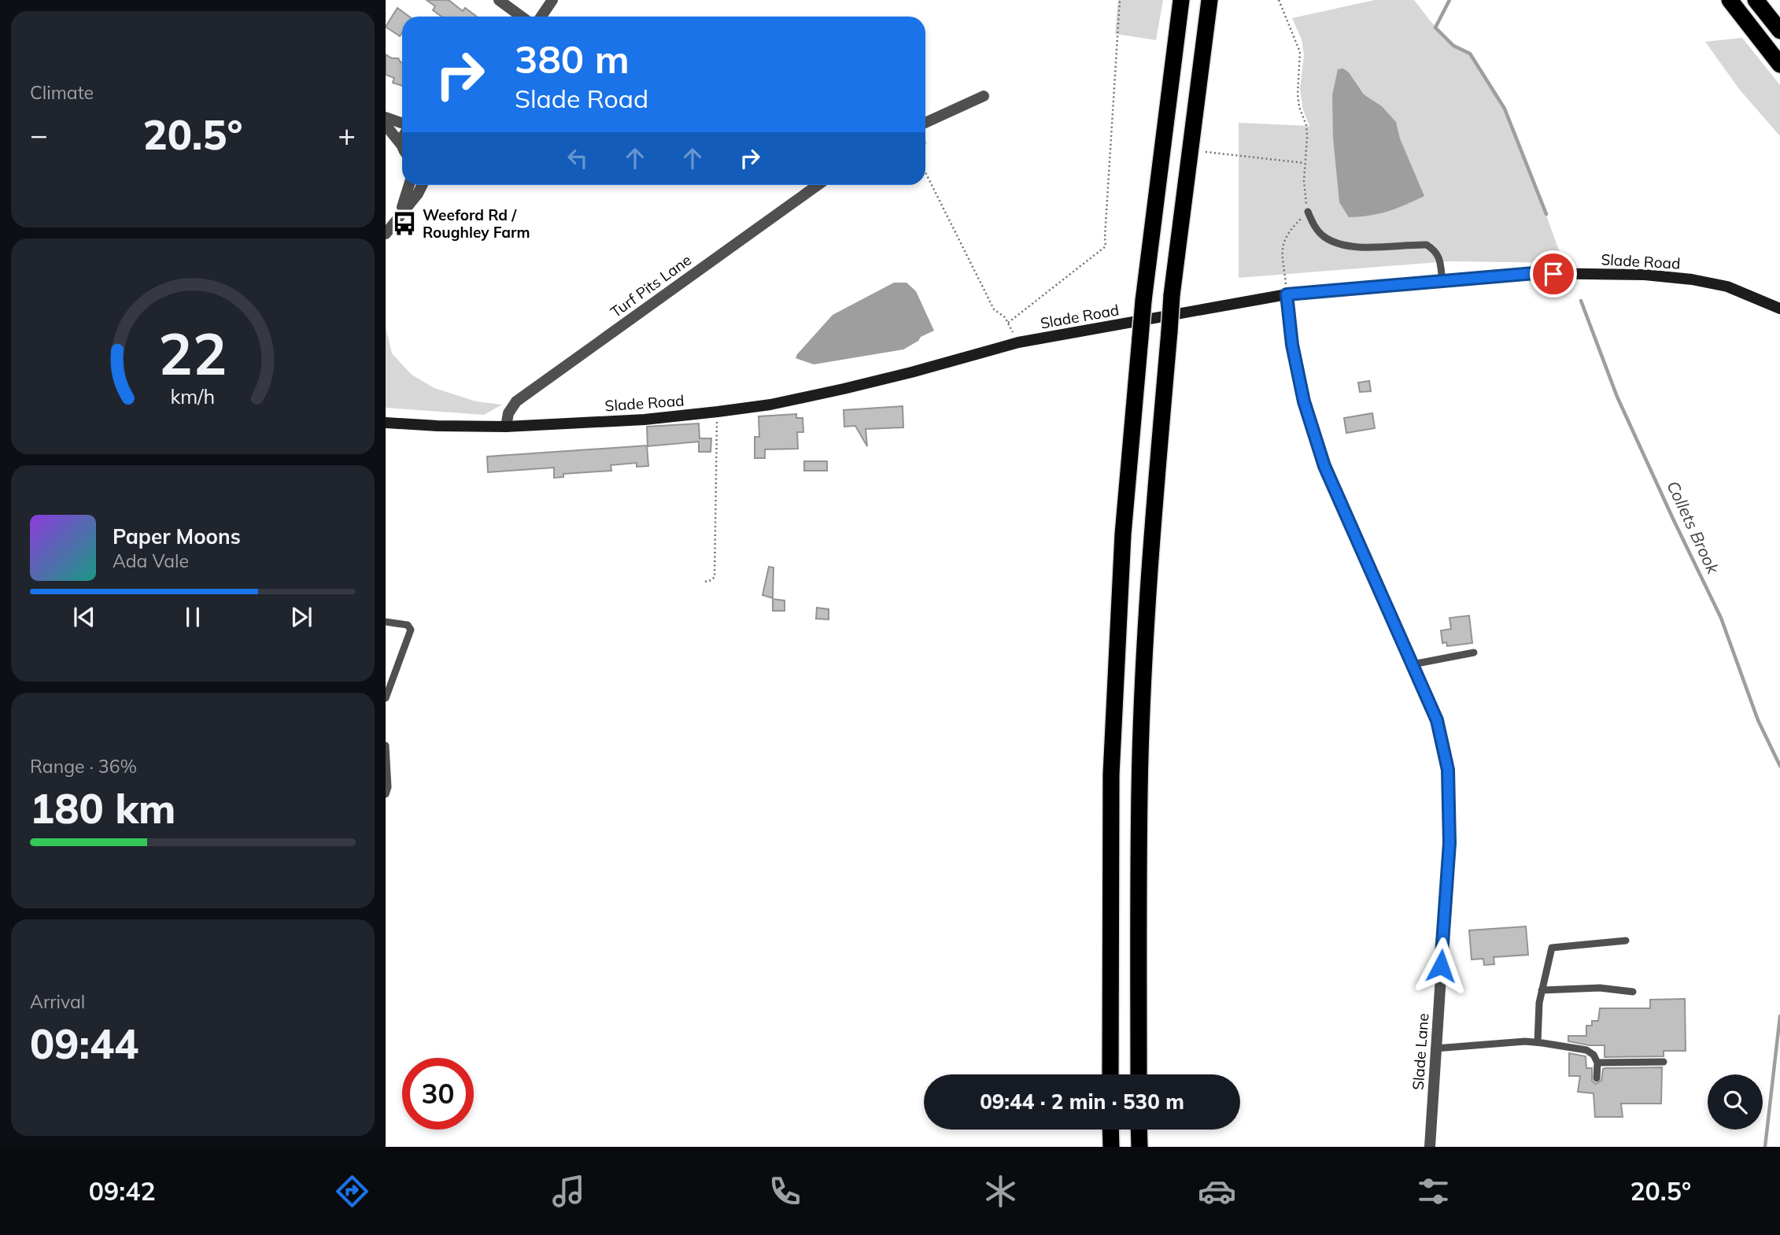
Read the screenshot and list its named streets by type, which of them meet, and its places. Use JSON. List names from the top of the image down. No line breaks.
{"streets":{"main road":["Slade Road"],"street":["Turf Pits Lane","Slade Lane"]},"crossings":[["Slade Road","Turf Pits Lane"],["Slade Road","Slade Lane"]],"water":["Collets Brook"],"places":{"bus stop":["Weeford Rd / Roughley Farm"]},"page":{"tile":["Climate",["Range · 36%","180 km"],["Arrival","09:44"]],"turn":["380 m","Slade Road"],"heat":["−","20.5°","+"],"song":["Paper Moons","Ada Vale"],"limit":"30","trip":"09:44 · 2 min · 530 m","tabs":["09:42","20.5°"],"gauge":["22","km/h"]}}
